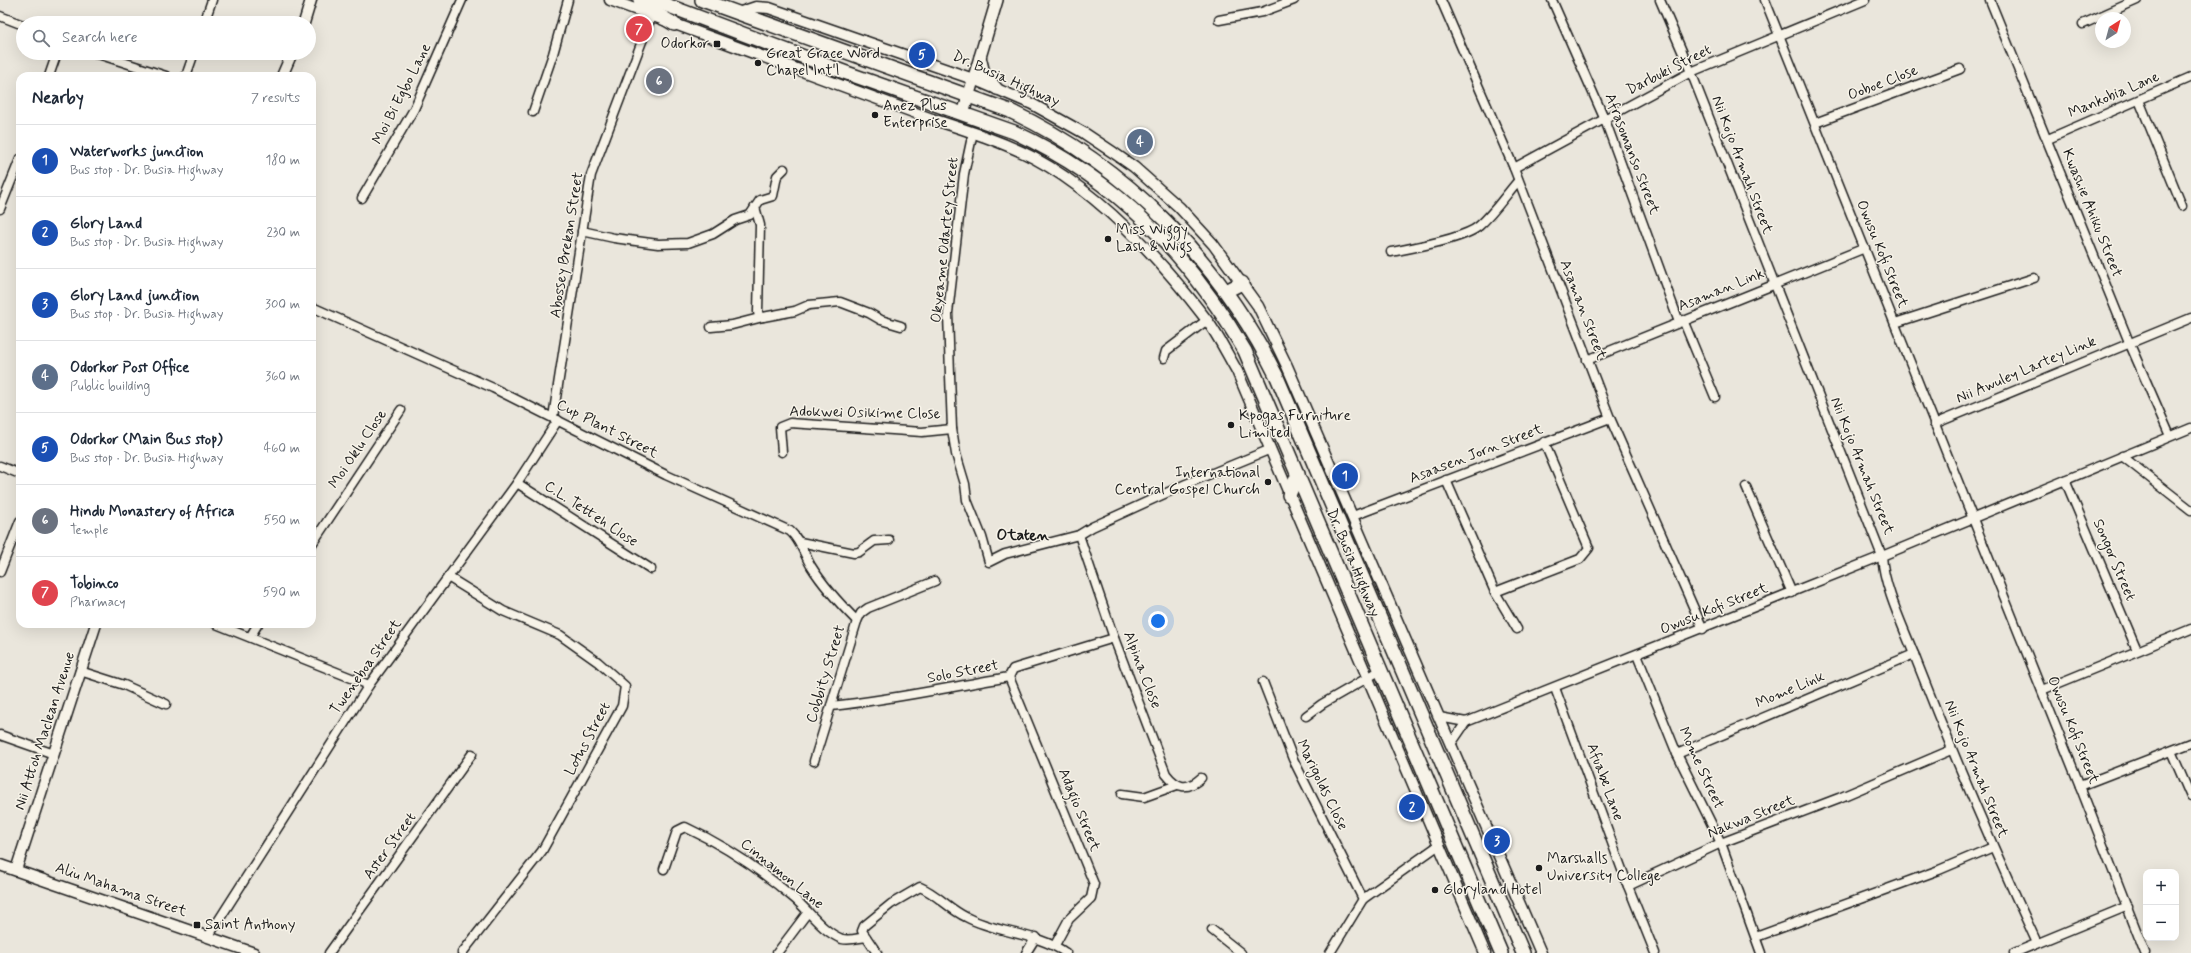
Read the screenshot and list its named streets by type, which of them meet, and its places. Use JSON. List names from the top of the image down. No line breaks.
{"streets":{"highway":["Dr. Busia Highway"],"street":["Darbuki Street","Ooboe Close","Moi Bi Egbo Lane","Mankobia Lane","Afrasomanso Street","Nii Kojo Armah Street","Kwashie Ahiku Street","Okyeame Odartey Street","Abossey Brekan Street","Owusu Kofi Street","Asaman Link","Asaman Street","Nii Awuley Lartey Link","Adokwei Osikime Close","Cup Plant Street","Moi Oklu Close","Asaasen Jorn Street","C.L. Tetteh Close","Songor Street","Tweneboa Street","Alpina Close","Solo Street","Cobbity Street","Mome Link","Nii Attoh Maclean Avenue","Lotus Street","Mome Street","Afuabe Lane","Marigolds Close","Adagio Street","Nakwa Street","Aster Street","Cinnamon Lane","Aliu Mahama Street"]},"crossings":[["Darbuki Street","Afrasomanso Street"],["Darbuki Street","Nii Kojo Armah Street"],["Darbuki Street","Owusu Kofi Street"],["Darbuki Street","Asaman Street"],["Dr. Busia Highway","Abossey Brekan Street"],["Dr. Busia Highway","Asaasen Jorn Street"],["Ooboe Close","Owusu Kofi Street"],["Mankobia Lane","Kwashie Ahiku Street"],["Afrasomanso Street","Asaman Link"],["Nii Kojo Armah Street","Owusu Kofi Street"],["Nii Kojo Armah Street","Asaman Link"],["Nii Kojo Armah Street","Mome Link"],["Nii Kojo Armah Street","Nakwa Street"],["Kwashie Ahiku Street","Owusu Kofi Street"],["Kwashie Ahiku Street","Nii Awuley Lartey Link"],["Okyeame Odartey Street","Adokwei Osikime Close"],["Okyeame Odartey Street","Alpina Close"],["Abossey Brekan Street","Cup Plant Street"],["Abossey Brekan Street","Tweneboa Street"],["Owusu Kofi Street","Asaman Link"],["Owusu Kofi Street","Asaman Street"],["Owusu Kofi Street","Nii Awuley Lartey Link"],["Owusu Kofi Street","Songor Street"],["Owusu Kofi Street","Mome Street"],["Owusu Kofi Street","Afuabe Lane"],["Asaman Link","Asaman Street"],["Asaman Street","Asaasen Jorn Street"],["Cup Plant Street","Tweneboa Street"],["Cup Plant Street","Cobbity Street"],["C.L. Tetteh Close","Tweneboa Street"],["Tweneboa Street","Lotus Street"],["Tweneboa Street","Aliu Mahama Street"],["Alpina Close","Solo Street"],["Solo Street","Cobbity Street"],["Solo Street","Adagio Street"],["Mome Link","Mome Street"],["Nii Attoh Maclean Avenue","Aliu Mahama Street"],["Mome Street","Nakwa Street"],["Afuabe Lane","Nakwa Street"]],"districts":["Otaten"],"places":{"transit":["Odorkor","Saint Anthony"],"other":["Great Grace Word Chapel Int'l","Anez Plus Enterprise","Miss Wiggy Lash & Wigs","Kpogas Furniture Limited","International Central Gospel Church","Marshalls University College","Gloryland Hotel"]},"north":"top right","page":{"pins":["7","5","6","4","1","2","3"],"search":"Search here","heading":["Nearby","7 results"],"list":[{"mark":"1","name":"Waterworks junction","note":"Bus stop · Dr. Busia Highway","value":"180 m"},{"mark":"2","name":"Glory Land","note":"Bus stop · Dr. Busia Highway","value":"230 m"},{"mark":"3","name":"Glory Land junction","note":"Bus stop · Dr. Busia Highway","value":"300 m"},{"mark":"4","name":"Odorkor Post Office","note":"Public building","value":"360 m"},{"mark":"5","name":"Odorkor (Main Bus stop)","note":"Bus stop · Dr. Busia Highway","value":"460 m"},{"mark":"6","name":"Hindu Monastery of Africa","note":"Temple","value":"550 m"},{"mark":"7","name":"Tobinco","note":"Pharmacy","value":"590 m"}],"map_buttons":["+","−"]}}
